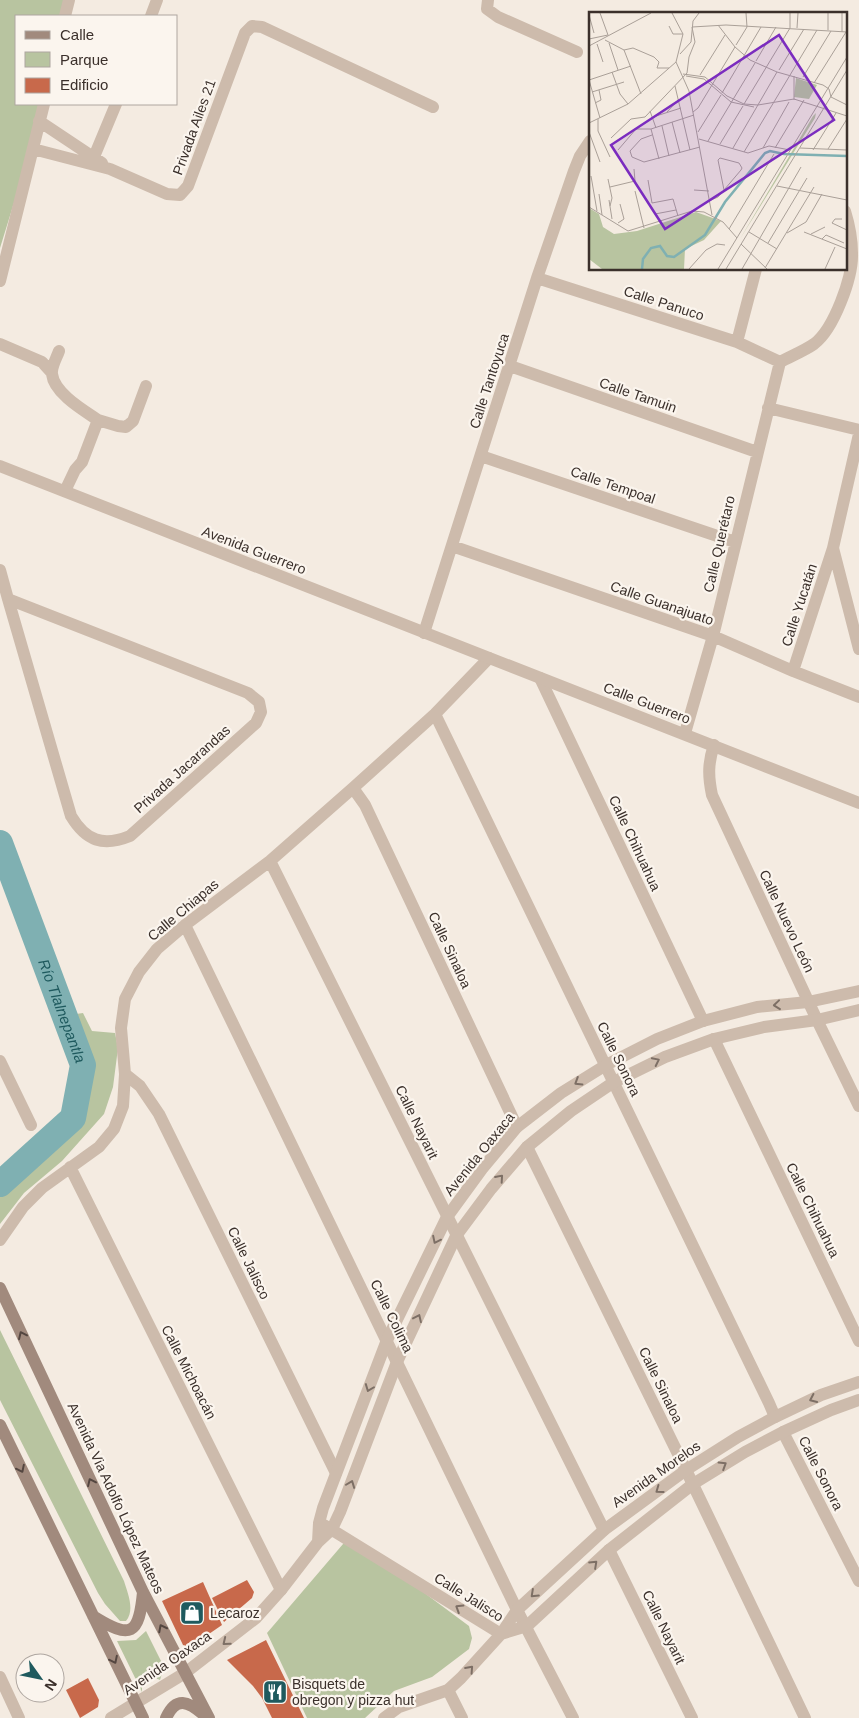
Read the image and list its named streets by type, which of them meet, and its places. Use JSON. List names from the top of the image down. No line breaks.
{"streets":{"main road":["Avenida Via Adolfo López Mateos"],"street":["Privada Ailes 21","Calle Panuco","Calle Tantoyuca","Calle Tamuin","Calle Tempoal","Calle Querétaro","Avenida Guerrero","Calle Guanajuato","Calle Yucatán","Calle Guerrero","Privada Jacarandas","Calle Chihuahua","Calle Chiapas","Calle Nuevo León","Calle Sinaloa","Calle Sonora","Calle Nayarit","Avenida Oaxaca","Calle Jalisco","Calle Colima","Calle Michoacán","Avenida Morelos"]},"crossings":[["Calle Panuco","Calle Tantoyuca"],["Calle Panuco","Calle Querétaro"],["Calle Tantoyuca","Calle Tamuin"],["Calle Tantoyuca","Calle Tempoal"],["Calle Tantoyuca","Avenida Guerrero"],["Calle Tantoyuca","Calle Guanajuato"],["Calle Tantoyuca","Calle Guerrero"],["Calle Tamuin","Calle Querétaro"],["Calle Tempoal","Calle Querétaro"],["Calle Querétaro","Calle Guanajuato"],["Calle Querétaro","Calle Guerrero"],["Avenida Guerrero","Calle Guerrero"],["Calle Guanajuato","Calle Yucatán"],["Calle Guerrero","Calle Chihuahua"],["Calle Guerrero","Calle Chiapas"],["Calle Guerrero","Calle Nuevo León"],["Calle Chihuahua","Avenida Oaxaca"],["Calle Chiapas","Calle Sinaloa"],["Calle Chiapas","Calle Sonora"],["Calle Chiapas","Calle Nayarit"],["Calle Chiapas","Calle Jalisco"],["Calle Chiapas","Calle Colima"],["Calle Chiapas","Calle Michoacán"],["Calle Nuevo León","Avenida Oaxaca"],["Calle Sinaloa","Avenida Oaxaca"],["Calle Sinaloa","Avenida Morelos"],["Calle Sonora","Avenida Oaxaca"],["Calle Sonora","Avenida Morelos"],["Calle Nayarit","Avenida Oaxaca"],["Calle Nayarit","Avenida Morelos"],["Avenida Oaxaca","Calle Jalisco"],["Avenida Oaxaca","Calle Colima"],["Avenida Oaxaca","Calle Michoacán"],["Avenida Oaxaca","Avenida Via Adolfo López Mateos"],["Calle Jalisco","Avenida Morelos"],["Calle Colima","Avenida Morelos"]],"water":["Río Tlalnepantla"],"places":{"shop":["Lecaroz"],"restaurant":["Bisquets de obregon y pizza hut"]},"legend":["Calle","Parque","Edificio"],"north":"bottom right"}
